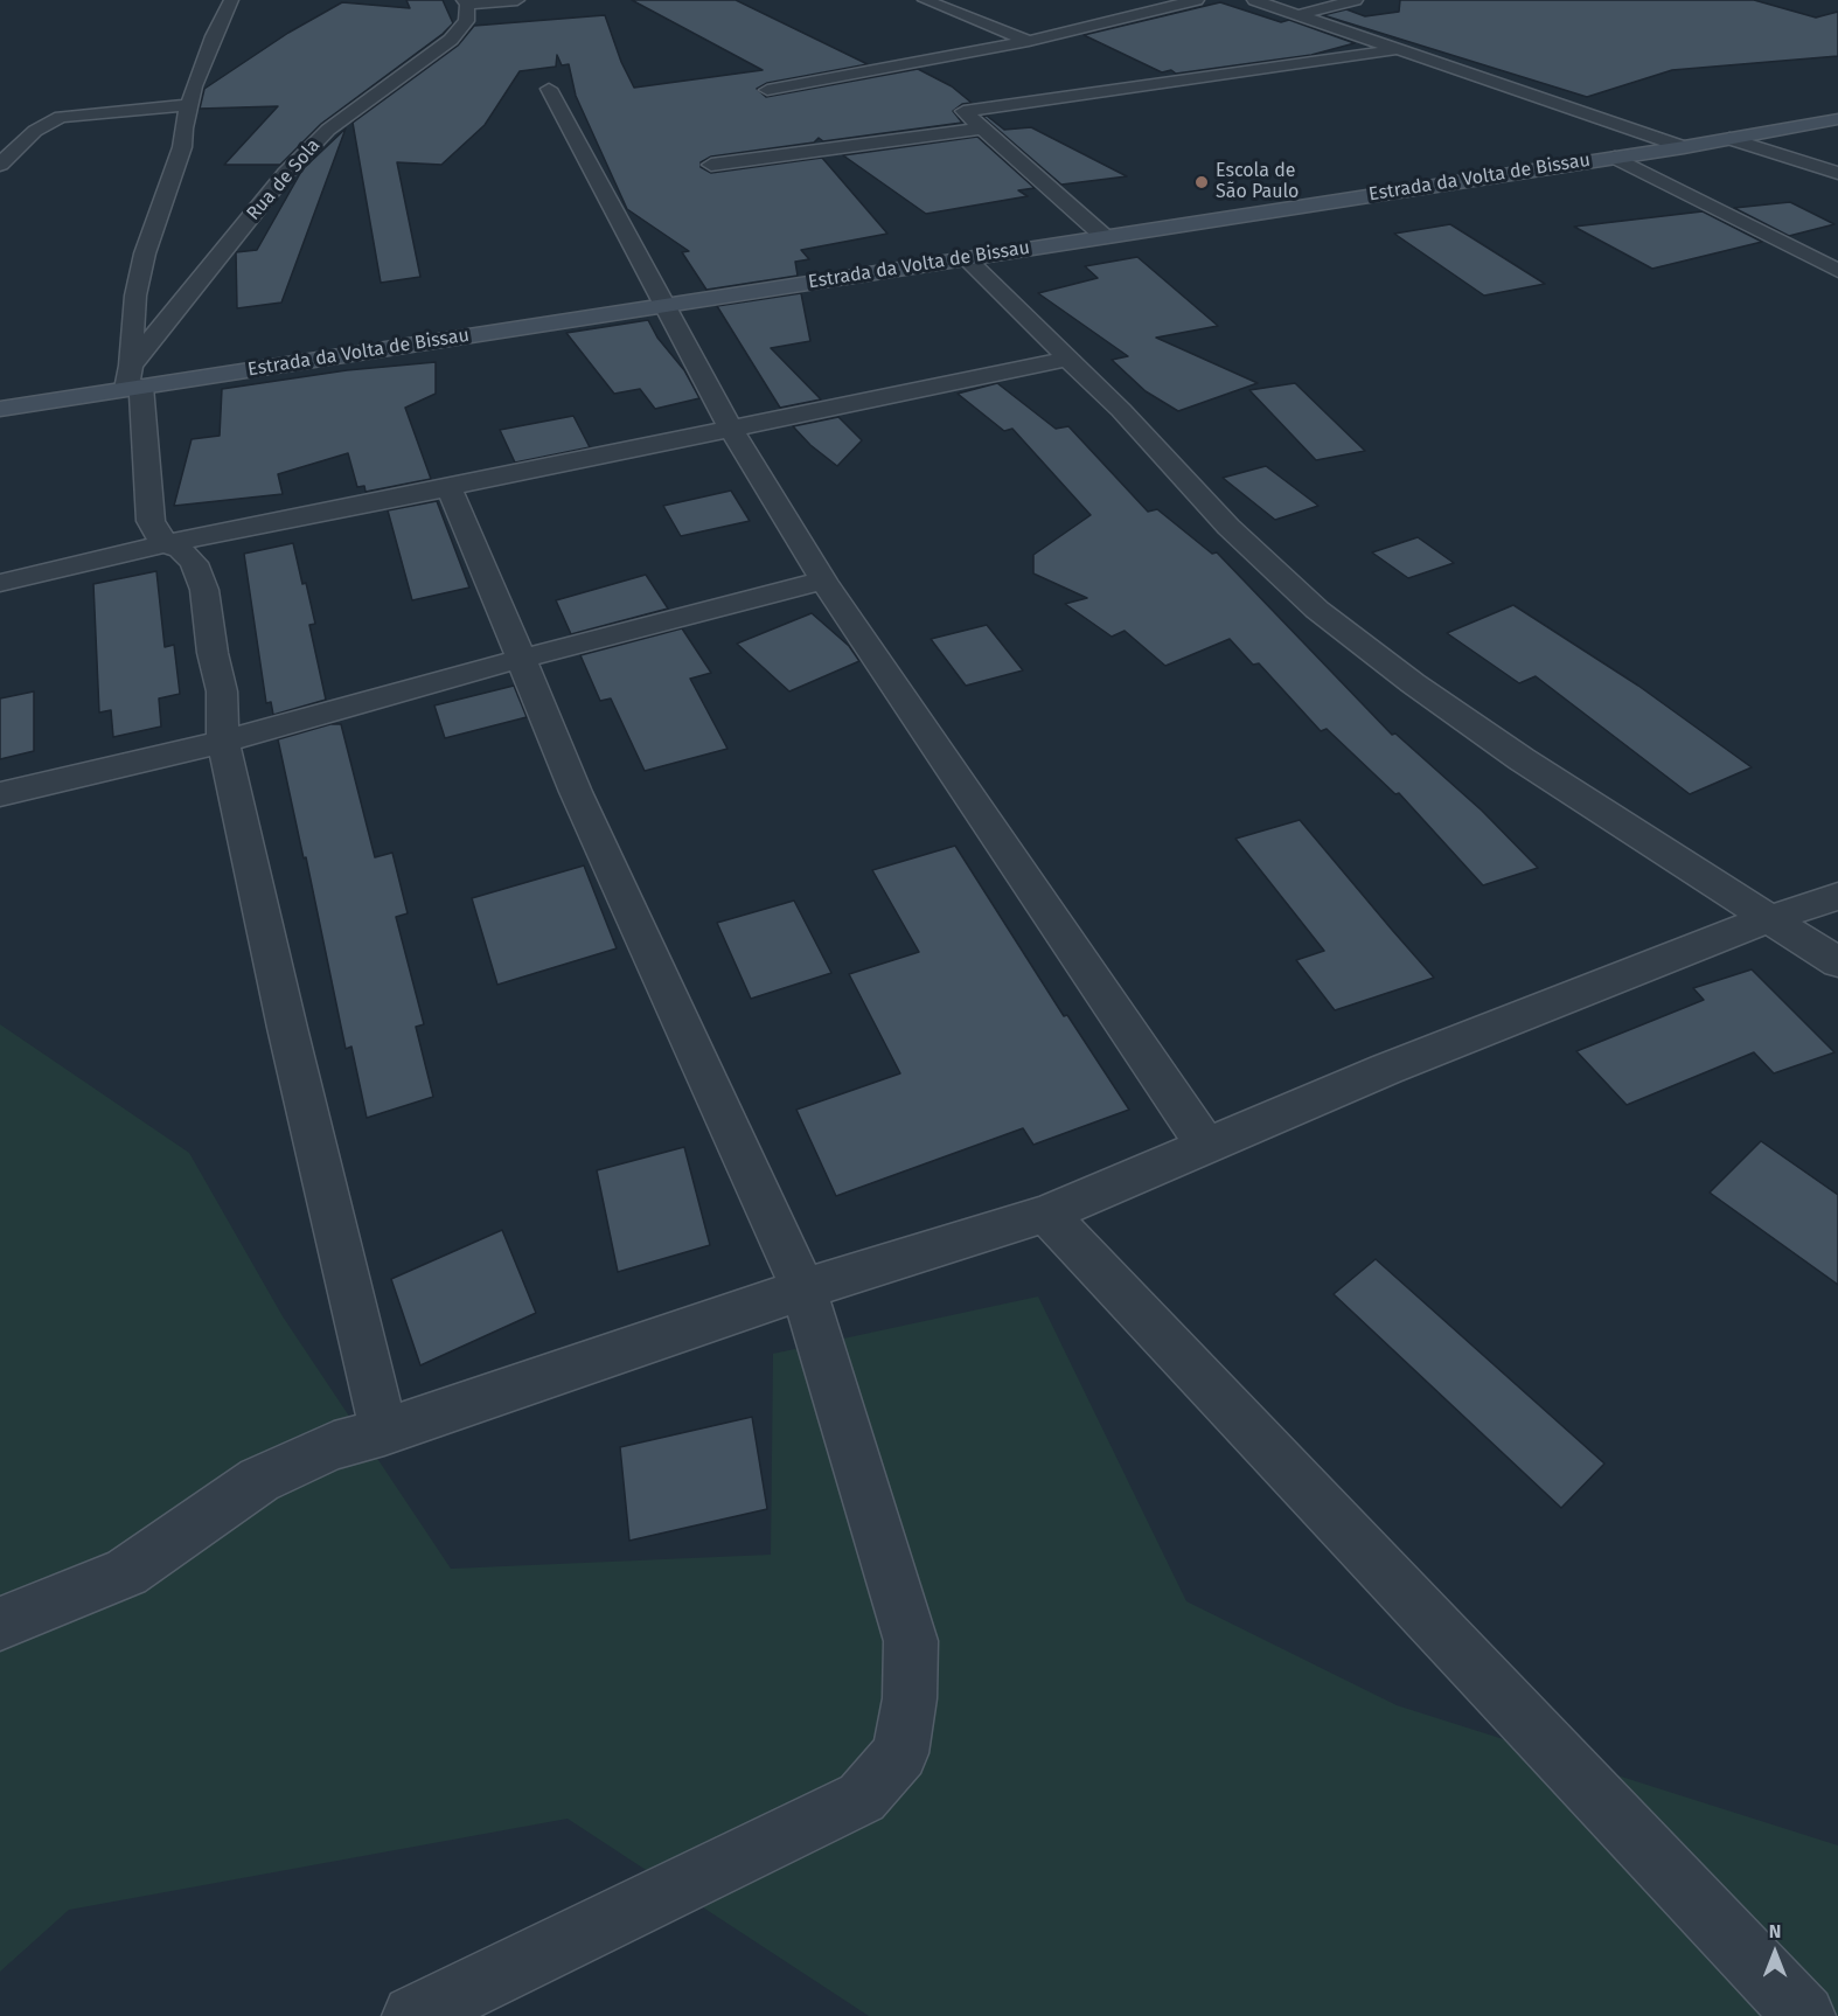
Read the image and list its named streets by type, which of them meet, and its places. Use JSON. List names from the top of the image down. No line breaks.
{"streets":{"main road":["Estrada da Volta de Bissau"],"street":["Rua de Sola"]},"crossings":[["Estrada da Volta de Bissau","Rua de Sola"]],"places":["Escola de São Paulo"],"north":"top"}
